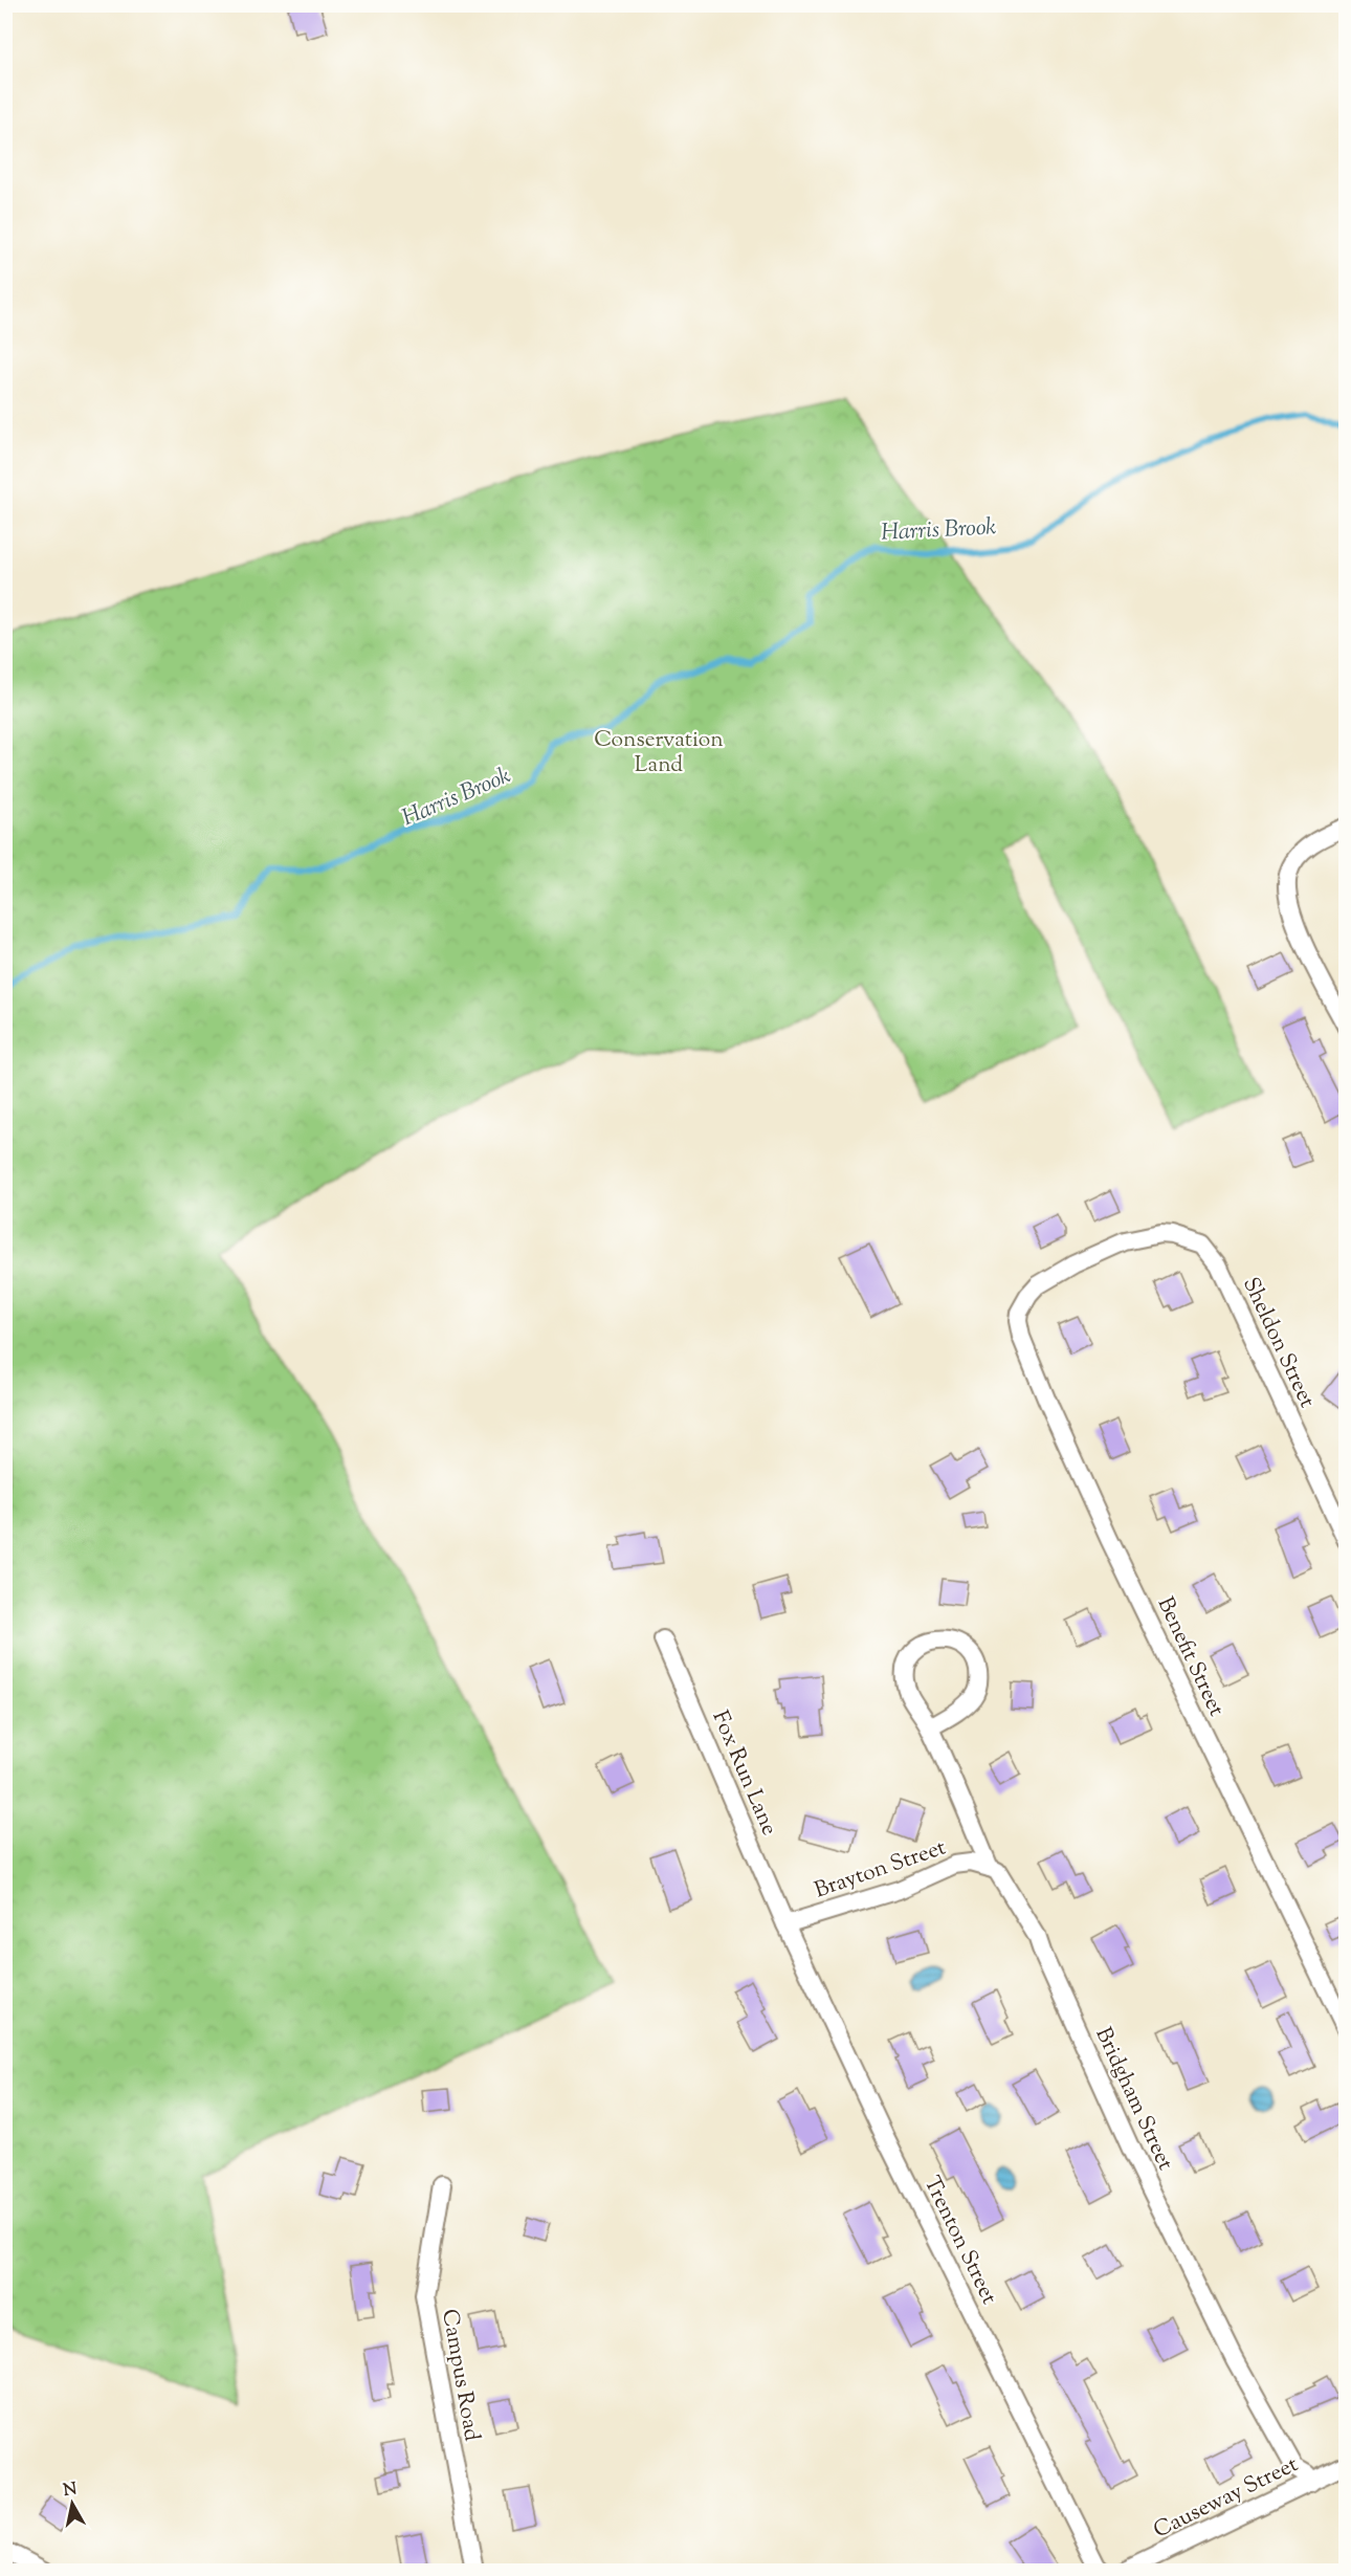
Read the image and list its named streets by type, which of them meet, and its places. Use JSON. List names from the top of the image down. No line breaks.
{"streets":{"street":["Sheldon Street","Benefit Street","Fox Run Lane","Brayton Street","Bridgham Street","Trenton Street","Campus Road","Causeway Street"]},"crossings":[["Sheldon Street","Benefit Street"],["Fox Run Lane","Brayton Street"],["Fox Run Lane","Trenton Street"],["Brayton Street","Bridgham Street"],["Brayton Street","Trenton Street"],["Bridgham Street","Causeway Street"]],"water":["Harris Brook"],"parks":["Conservation Land"],"north":"top"}
